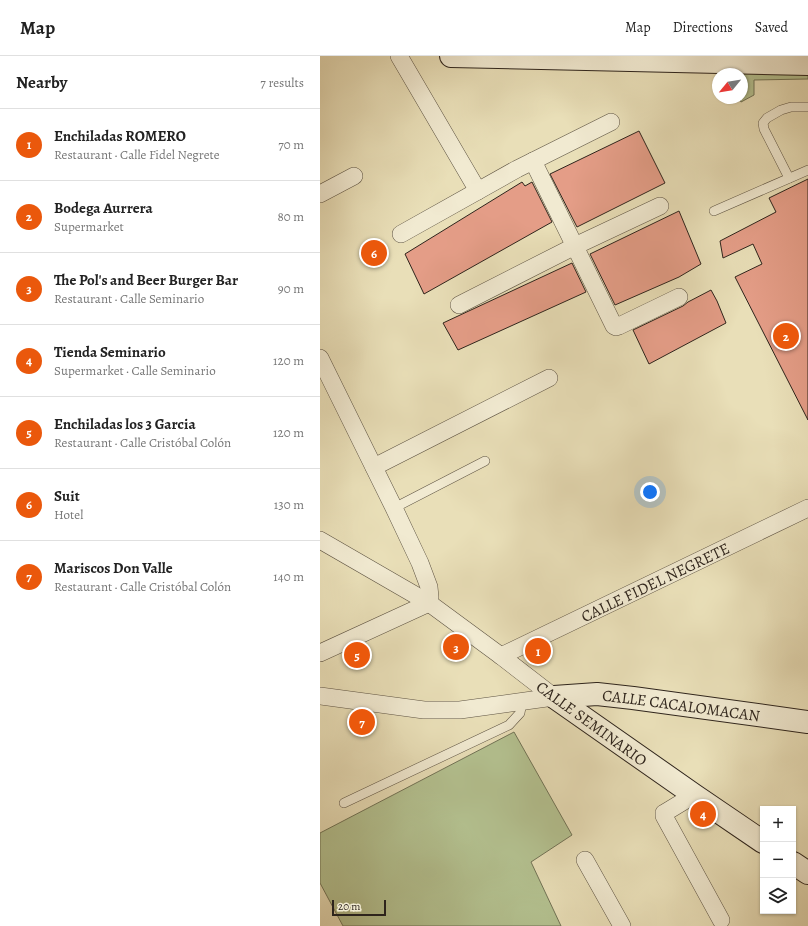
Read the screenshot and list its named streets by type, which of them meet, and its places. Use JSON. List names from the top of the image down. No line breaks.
{"streets":{"street":["CALLE FIDEL NEGRETE","CALLE CACALOMACAN","CALLE SEMINARIO"]},"crossings":[["CALLE FIDEL NEGRETE","CALLE SEMINARIO"],["CALLE CACALOMACAN","CALLE SEMINARIO"]],"scale_bar":"20 m","north":"bottom left","page":{"header":"Map","nav":["Map","Directions","Saved"],"heading":["Nearby","7 results"],"list":[{"mark":"1","name":"Enchiladas ROMERO","note":"Restaurant · Calle Fidel Negrete","value":"70 m"},{"mark":"2","name":"Bodega Aurrera","note":"Supermarket","value":"80 m"},{"mark":"3","name":"The Pol's and Beer Burger Bar","note":"Restaurant · Calle Seminario","value":"90 m"},{"mark":"4","name":"Tienda Seminario","note":"Supermarket · Calle Seminario","value":"120 m"},{"mark":"5","name":"Enchiladas los 3 Garcia","note":"Restaurant · Calle Cristóbal Colón","value":"120 m"},{"mark":"6","name":"Suit","note":"Hotel","value":"130 m"},{"mark":"7","name":"Mariscos Don Valle","note":"Restaurant · Calle Cristóbal Colón","value":"140 m"}],"pins":["6","2","3","1","5","7","4"],"map_buttons":["+","−"],"scale":"20 m"}}
